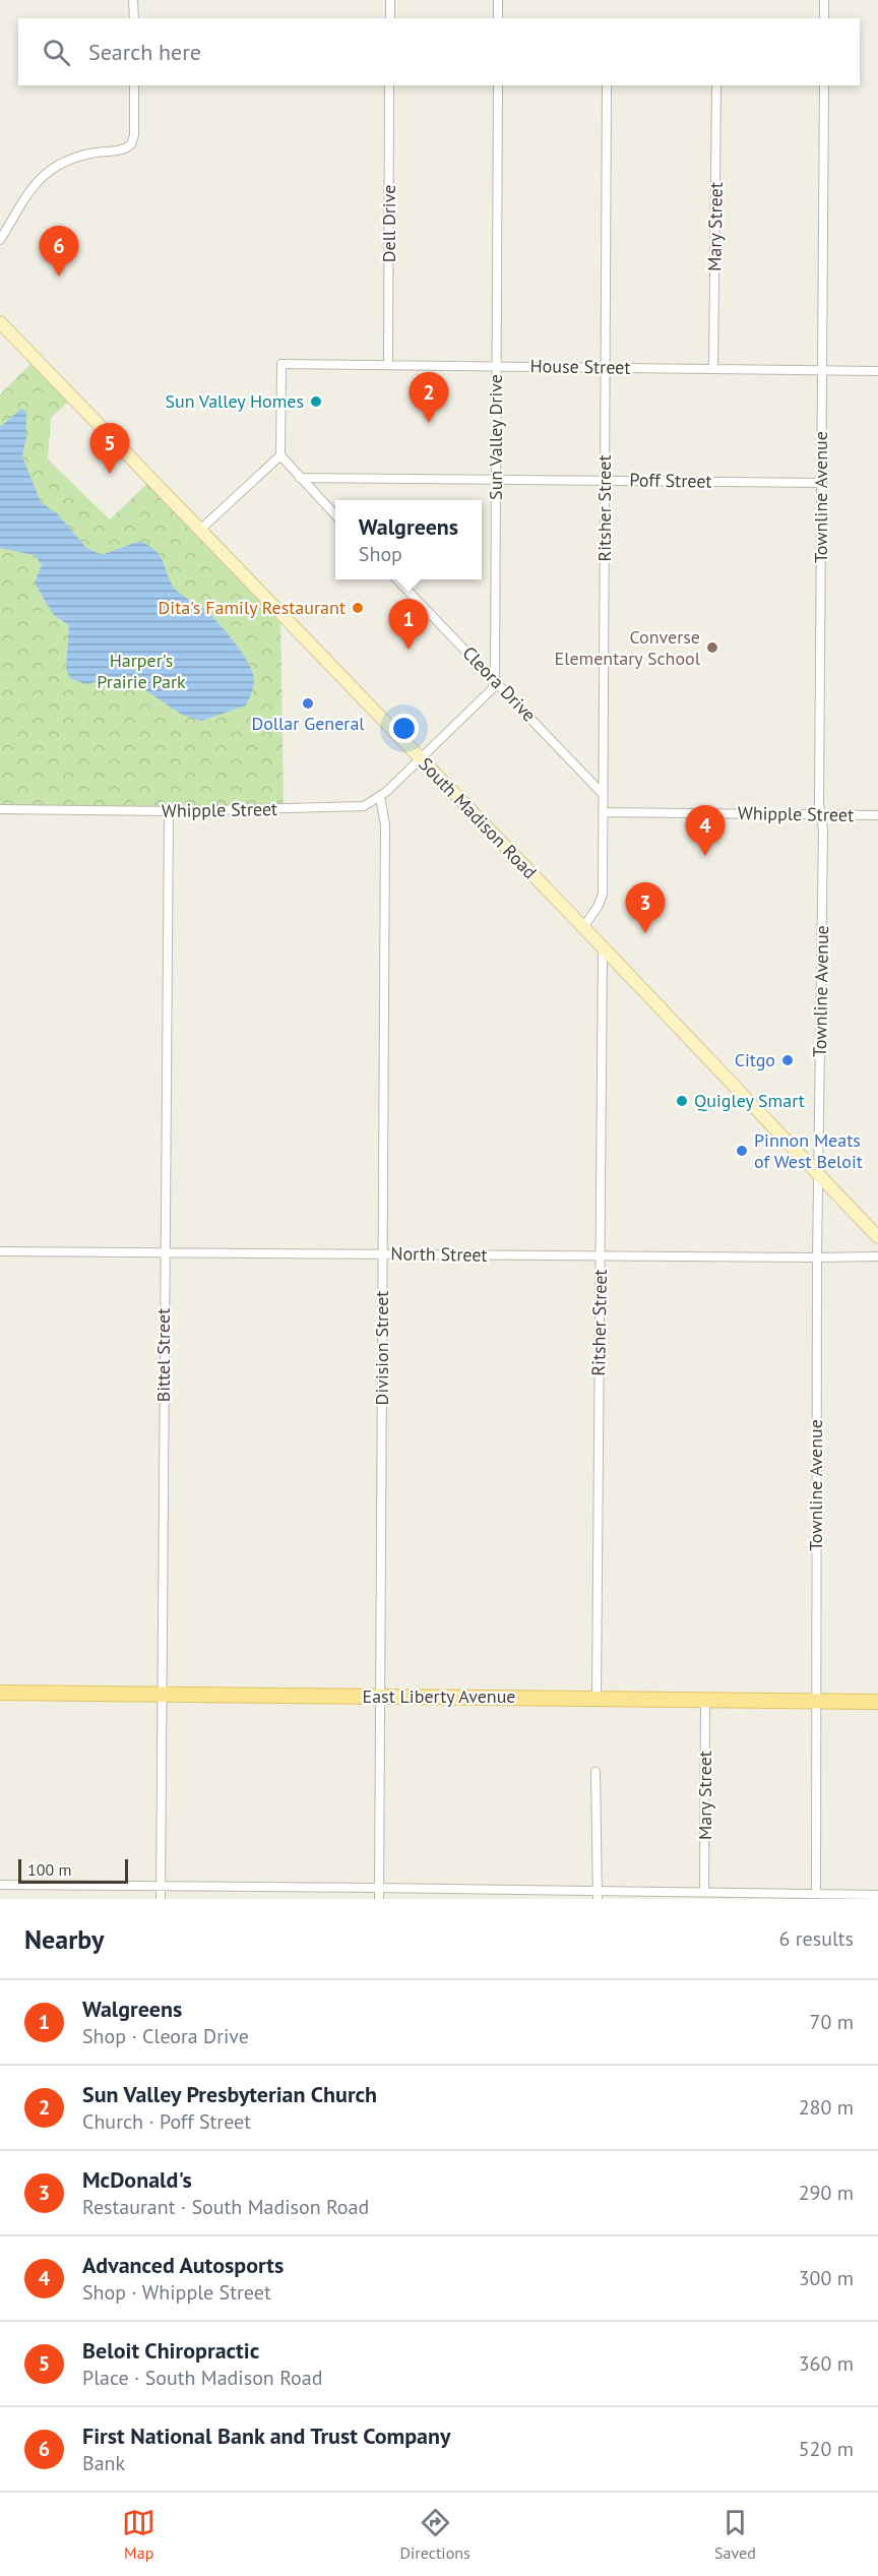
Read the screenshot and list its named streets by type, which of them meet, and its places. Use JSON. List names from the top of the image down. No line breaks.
{"streets":{"main road":["South Madison Road","East Liberty Avenue"],"street":["Dell Drive","Mary Street","House Street","Sun Valley Drive","Poff Street","Townline Avenue","Ritsher Street","Cleora Drive","Whipple Street","North Street","Division Street","Bittel Street"]},"crossings":[["Dell Drive","House Street"],["Mary Street","House Street"],["Mary Street","East Liberty Avenue"],["House Street","Sun Valley Drive"],["House Street","Townline Avenue"],["House Street","Ritsher Street"],["Sun Valley Drive","Poff Street"],["Sun Valley Drive","Cleora Drive"],["Poff Street","Townline Avenue"],["Poff Street","Ritsher Street"],["Townline Avenue","Whipple Street"],["Townline Avenue","South Madison Road"],["Townline Avenue","North Street"],["Townline Avenue","East Liberty Avenue"],["Ritsher Street","Cleora Drive"],["Ritsher Street","Whipple Street"],["Ritsher Street","South Madison Road"],["Ritsher Street","North Street"],["Ritsher Street","East Liberty Avenue"],["Whipple Street","South Madison Road"],["Whipple Street","Division Street"],["Whipple Street","Bittel Street"],["North Street","Division Street"],["North Street","Bittel Street"],["Division Street","East Liberty Avenue"],["Bittel Street","East Liberty Avenue"]],"parks":["Harper's Prairie Park"],"places":["Sun Valley Homes","Dita's Family Restaurant","Converse Elementary School","Dollar General","Citgo","Quigley Smart","Pinnon Meats of West Beloit"],"scale_bar":"100 m","page":{"search":"Search here","pins":["6","2","5","1","4","3"],"popup":["Walgreens","Shop"],"scale":"100 m","heading":["Nearby","6 results"],"list":[{"mark":"1","name":"Walgreens","note":"Shop · Cleora Drive","value":"70 m"},{"mark":"2","name":"Sun Valley Presbyterian Church","note":"Church · Poff Street","value":"280 m"},{"mark":"3","name":"McDonald's","note":"Restaurant · South Madison Road","value":"290 m"},{"mark":"4","name":"Advanced Autosports","note":"Shop · Whipple Street","value":"300 m"},{"mark":"5","name":"Beloit Chiropractic","note":"Place · South Madison Road","value":"360 m"},{"mark":"6","name":"First National Bank and Trust Company","note":"Bank","value":"520 m"}],"nav":["Map","Directions","Saved"]}}
